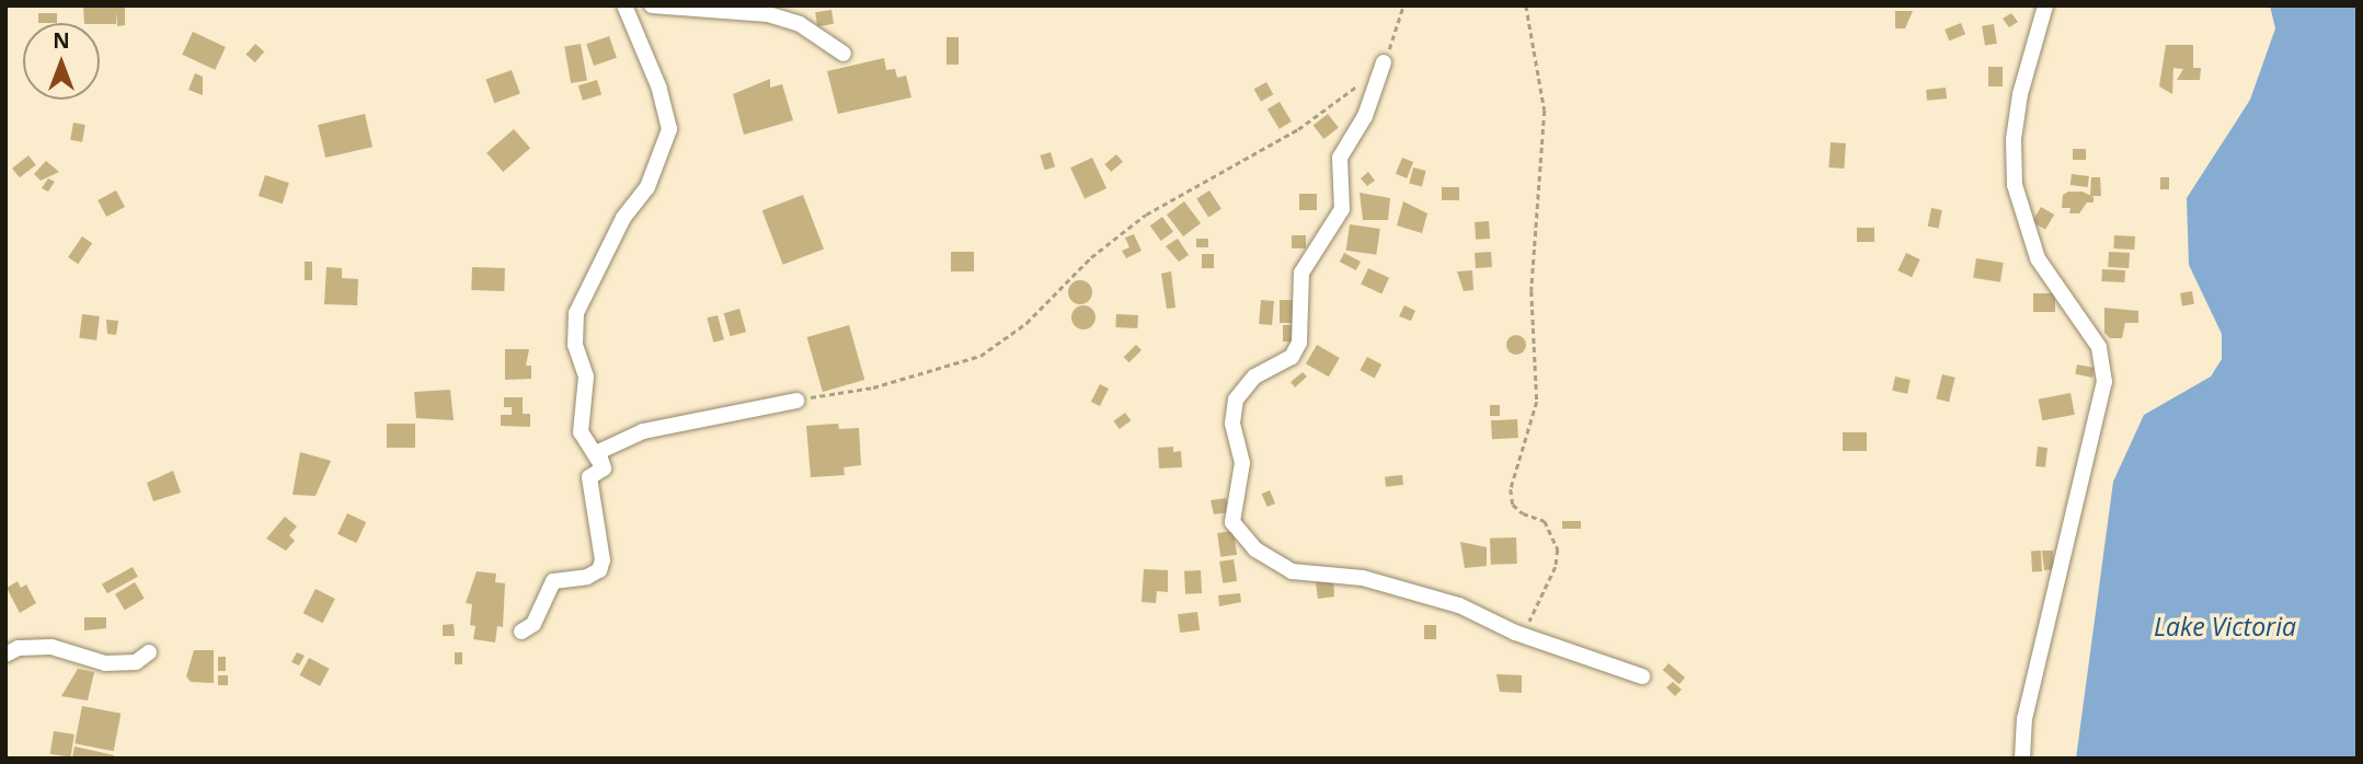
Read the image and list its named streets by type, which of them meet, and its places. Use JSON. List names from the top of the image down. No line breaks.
{"water":["Lake Victoria"],"north":"top"}
